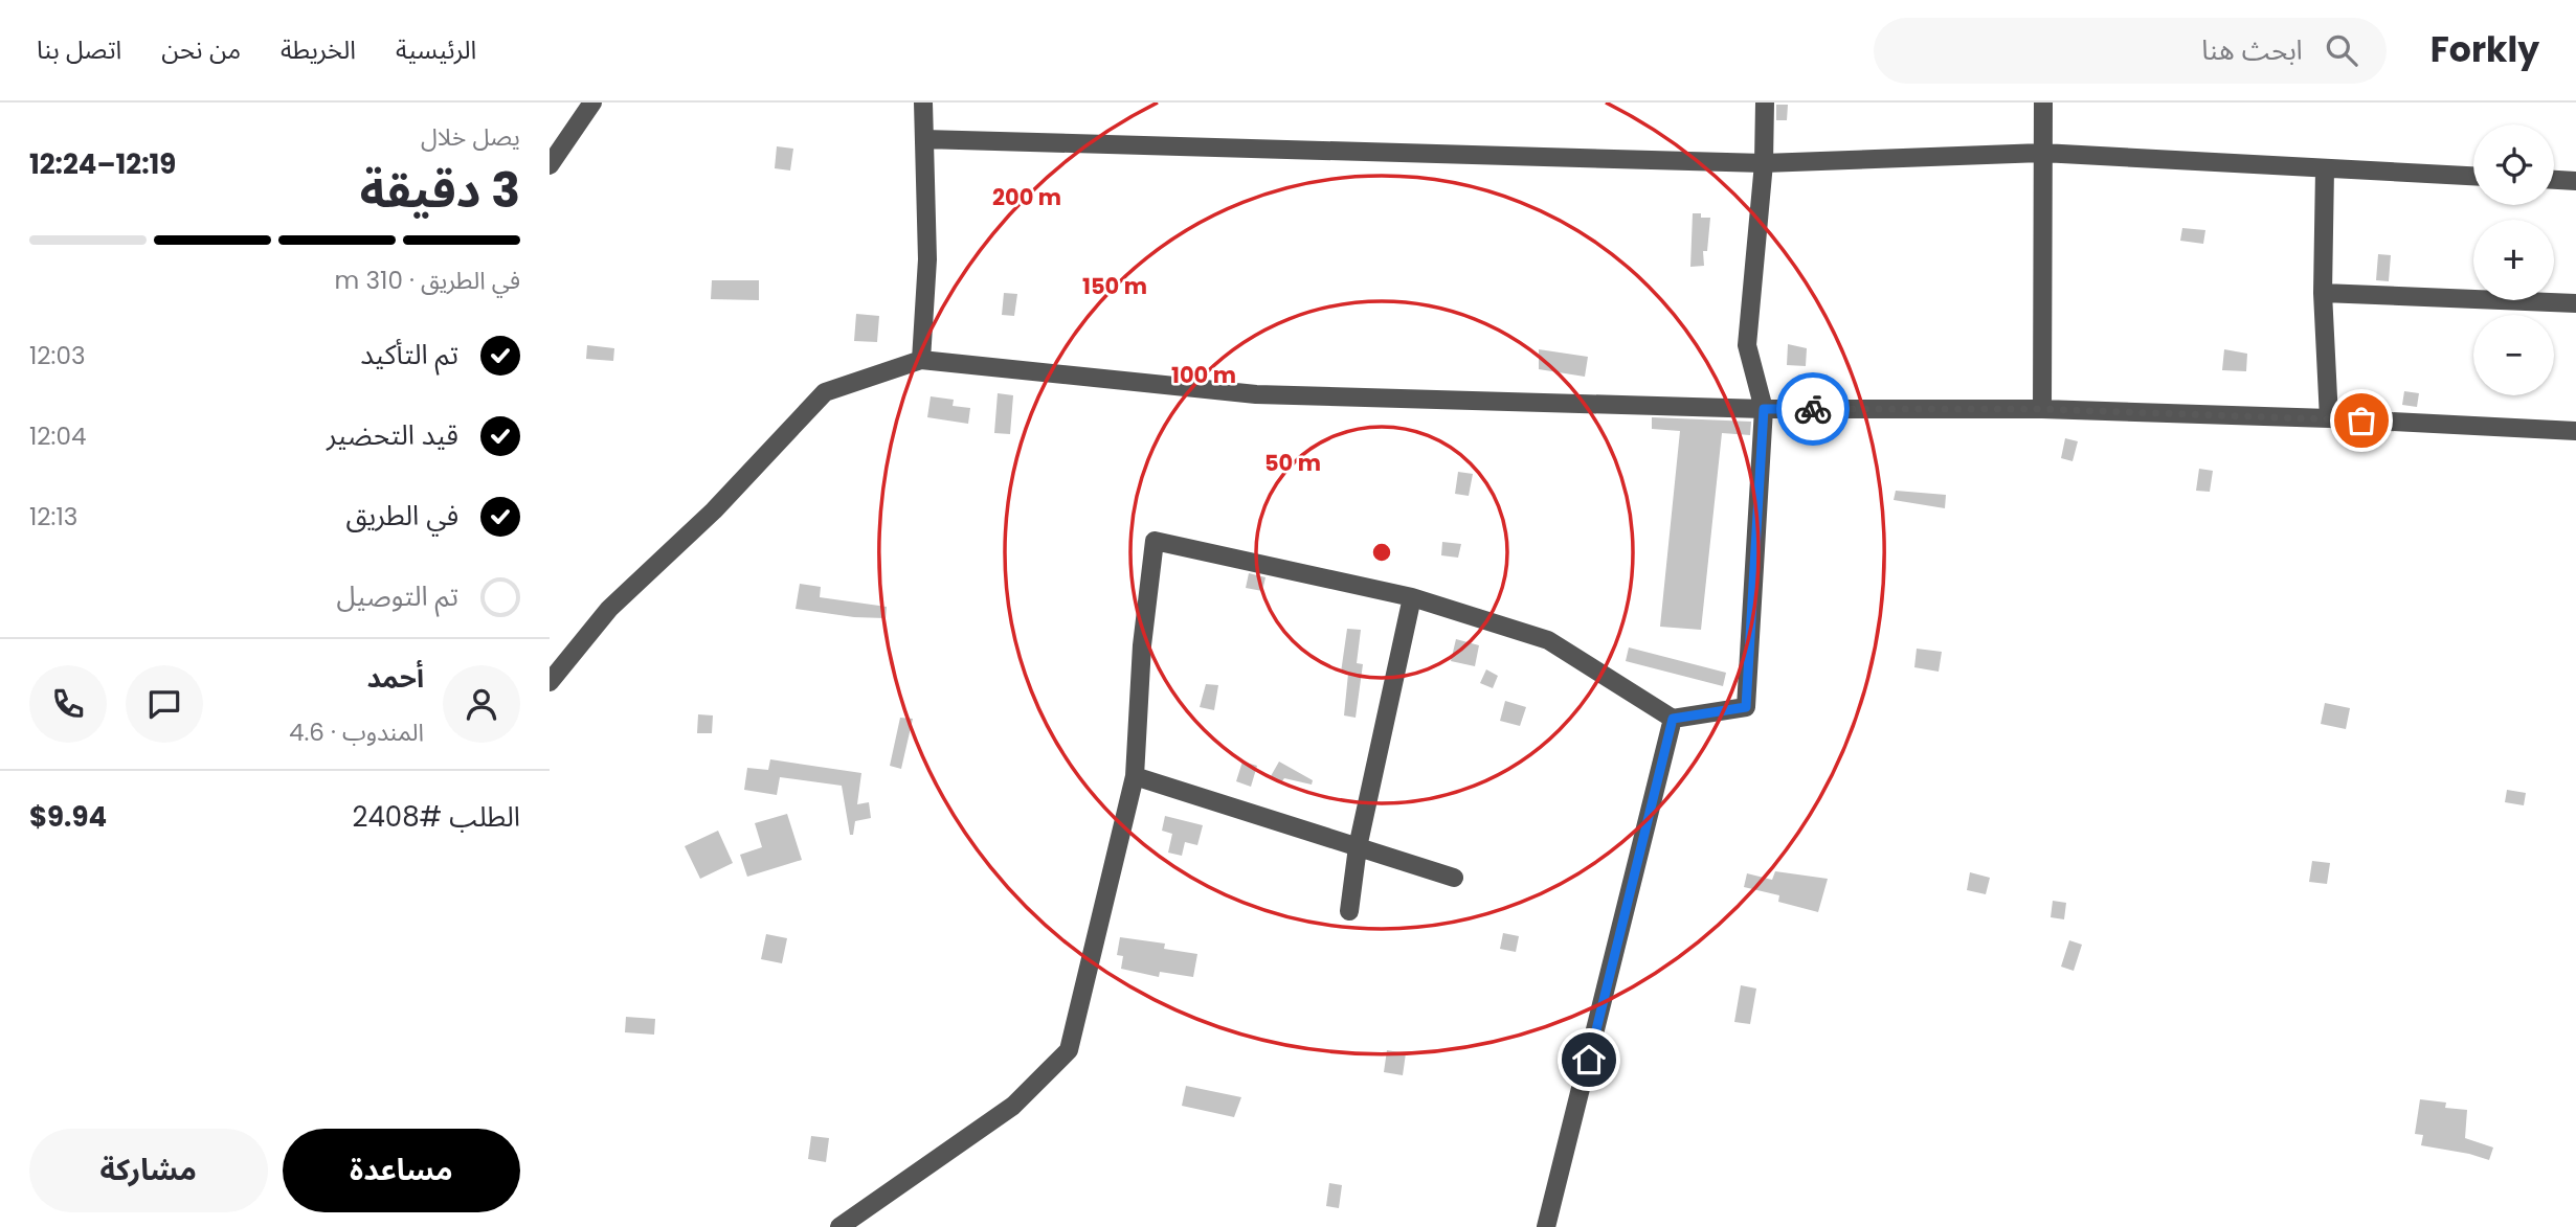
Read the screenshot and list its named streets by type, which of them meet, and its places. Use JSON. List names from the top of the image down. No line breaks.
{"page":{"header":"Forkly","search":"ابحث هنا","nav":["الرئيسية","الخريطة","من نحن","اتصل بنا"],"heading":["3 دقيقة","يصل خلال","12:19–12:24"],"panel":["أحمد","المندوب · 4.6","الطلب #2408","$9.94"],"map_buttons":["+","−"],"bar":"في الطريق · 310 m","list":[["تم التأكيد","12:03"],["قيد التحضير","12:04"],["في الطريق","12:13"],"تم التوصيل"],"buttons":["مساعدة","مشاركة"]},"rings":["200 m","150 m","100 m","50 m"]}
